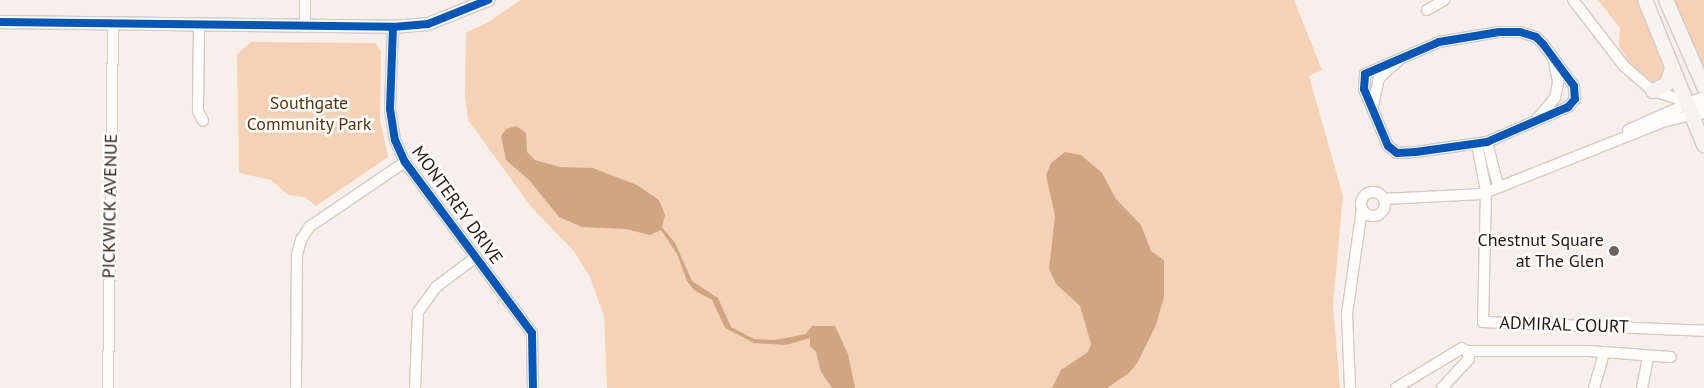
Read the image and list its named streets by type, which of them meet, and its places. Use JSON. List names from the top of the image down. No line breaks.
{"streets":{"street":["MONTEREY DRIVE","PICKWICK AVENUE","ADMIRAL COURT"]},"parks":["Southgate Community Park"],"places":["Chestnut Square at The Glen"]}
